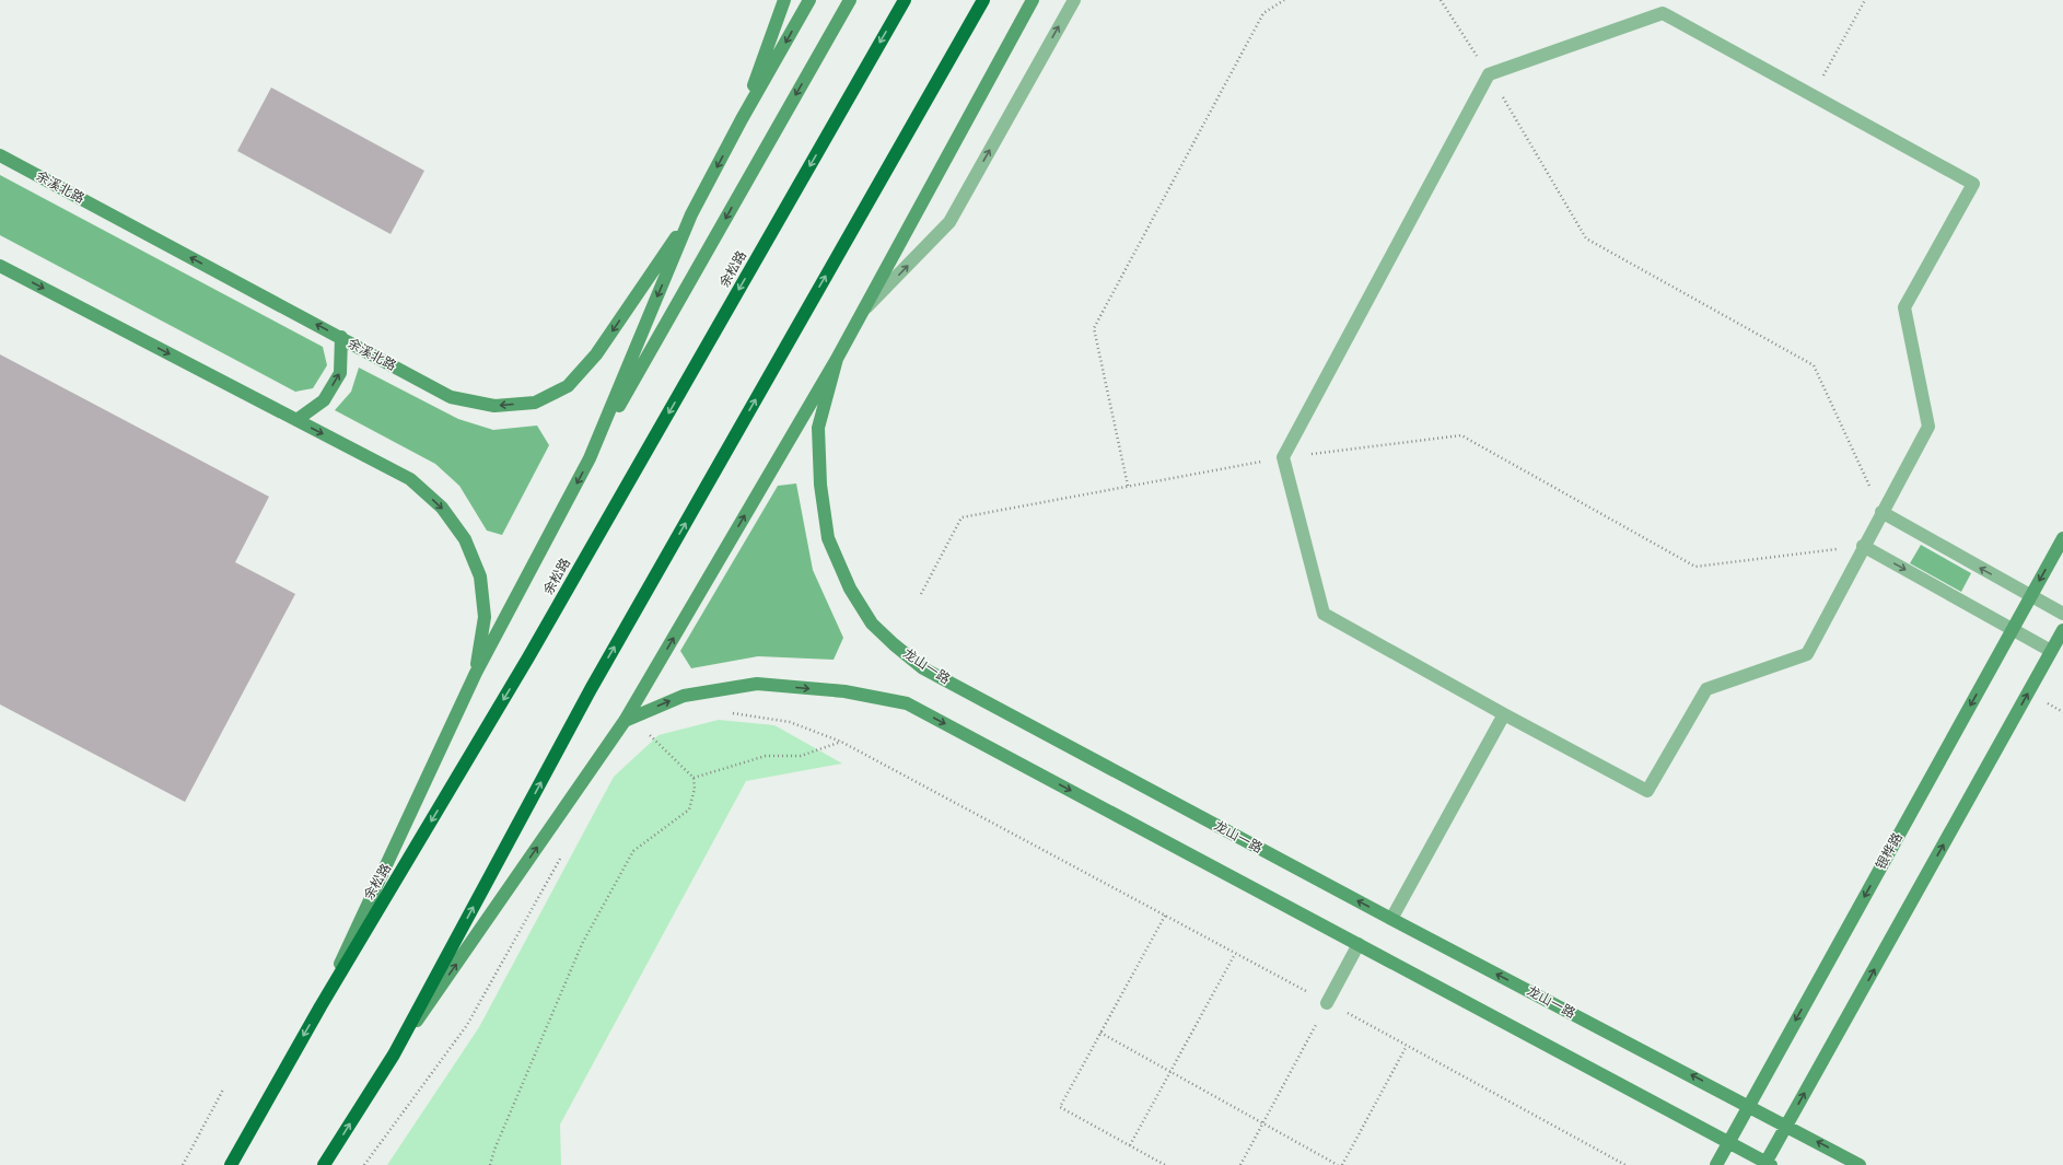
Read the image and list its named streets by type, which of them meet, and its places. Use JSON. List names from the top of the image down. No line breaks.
{"streets":{"highway":["余松路"],"main road":["余溪北路","龙山一路","银桦路"]},"crossings":[["龙山一路","银桦路"]]}
